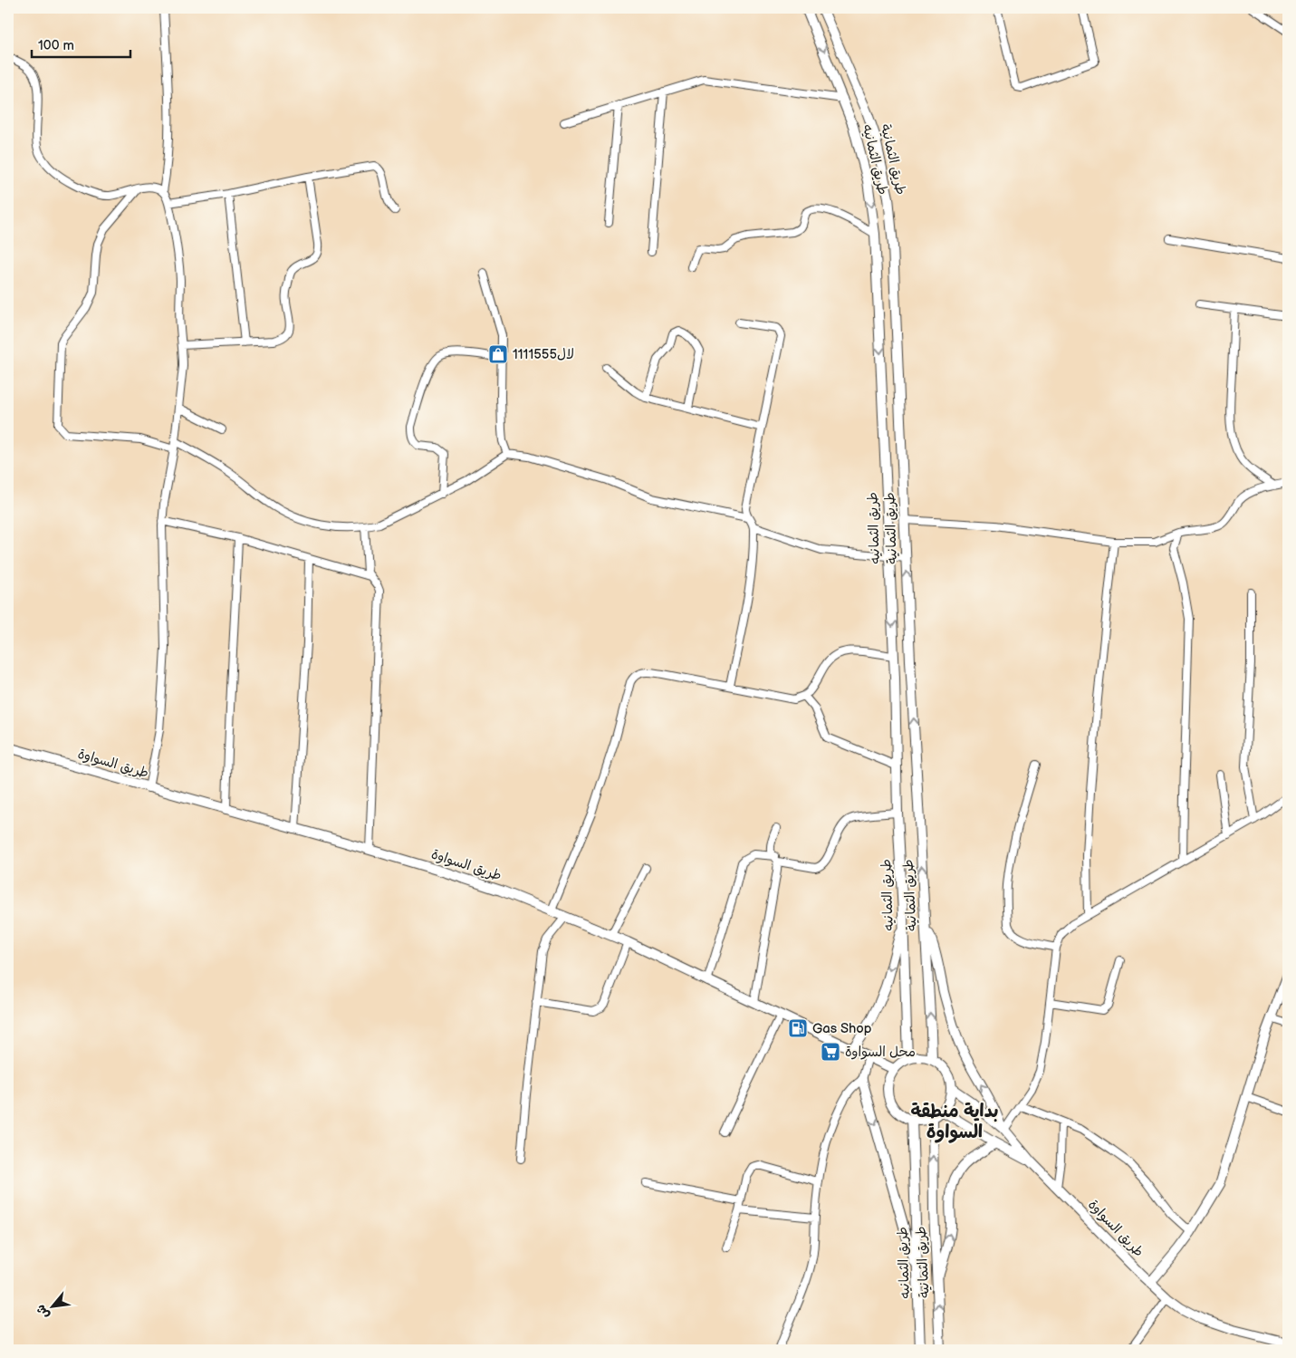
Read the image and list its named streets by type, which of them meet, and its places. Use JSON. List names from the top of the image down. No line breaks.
{"streets":{"street":["طريق الثمانيه","طريق الثمانية","طريق السواوة"]},"crossings":[["طريق الثمانيه","طريق الثمانية"],["طريق الثمانيه","طريق السواوة"],["طريق الثمانية","طريق السواوة"]],"one_way":["طريق الثمانيه"],"districts":["بداية منطقة السواوة"],"places":{"shop":["1111555لال"],"fuel station":["Gas Shop"],"supermarket":["محل السواوة"]},"scale_bar":"100 m","north":"bottom left"}
